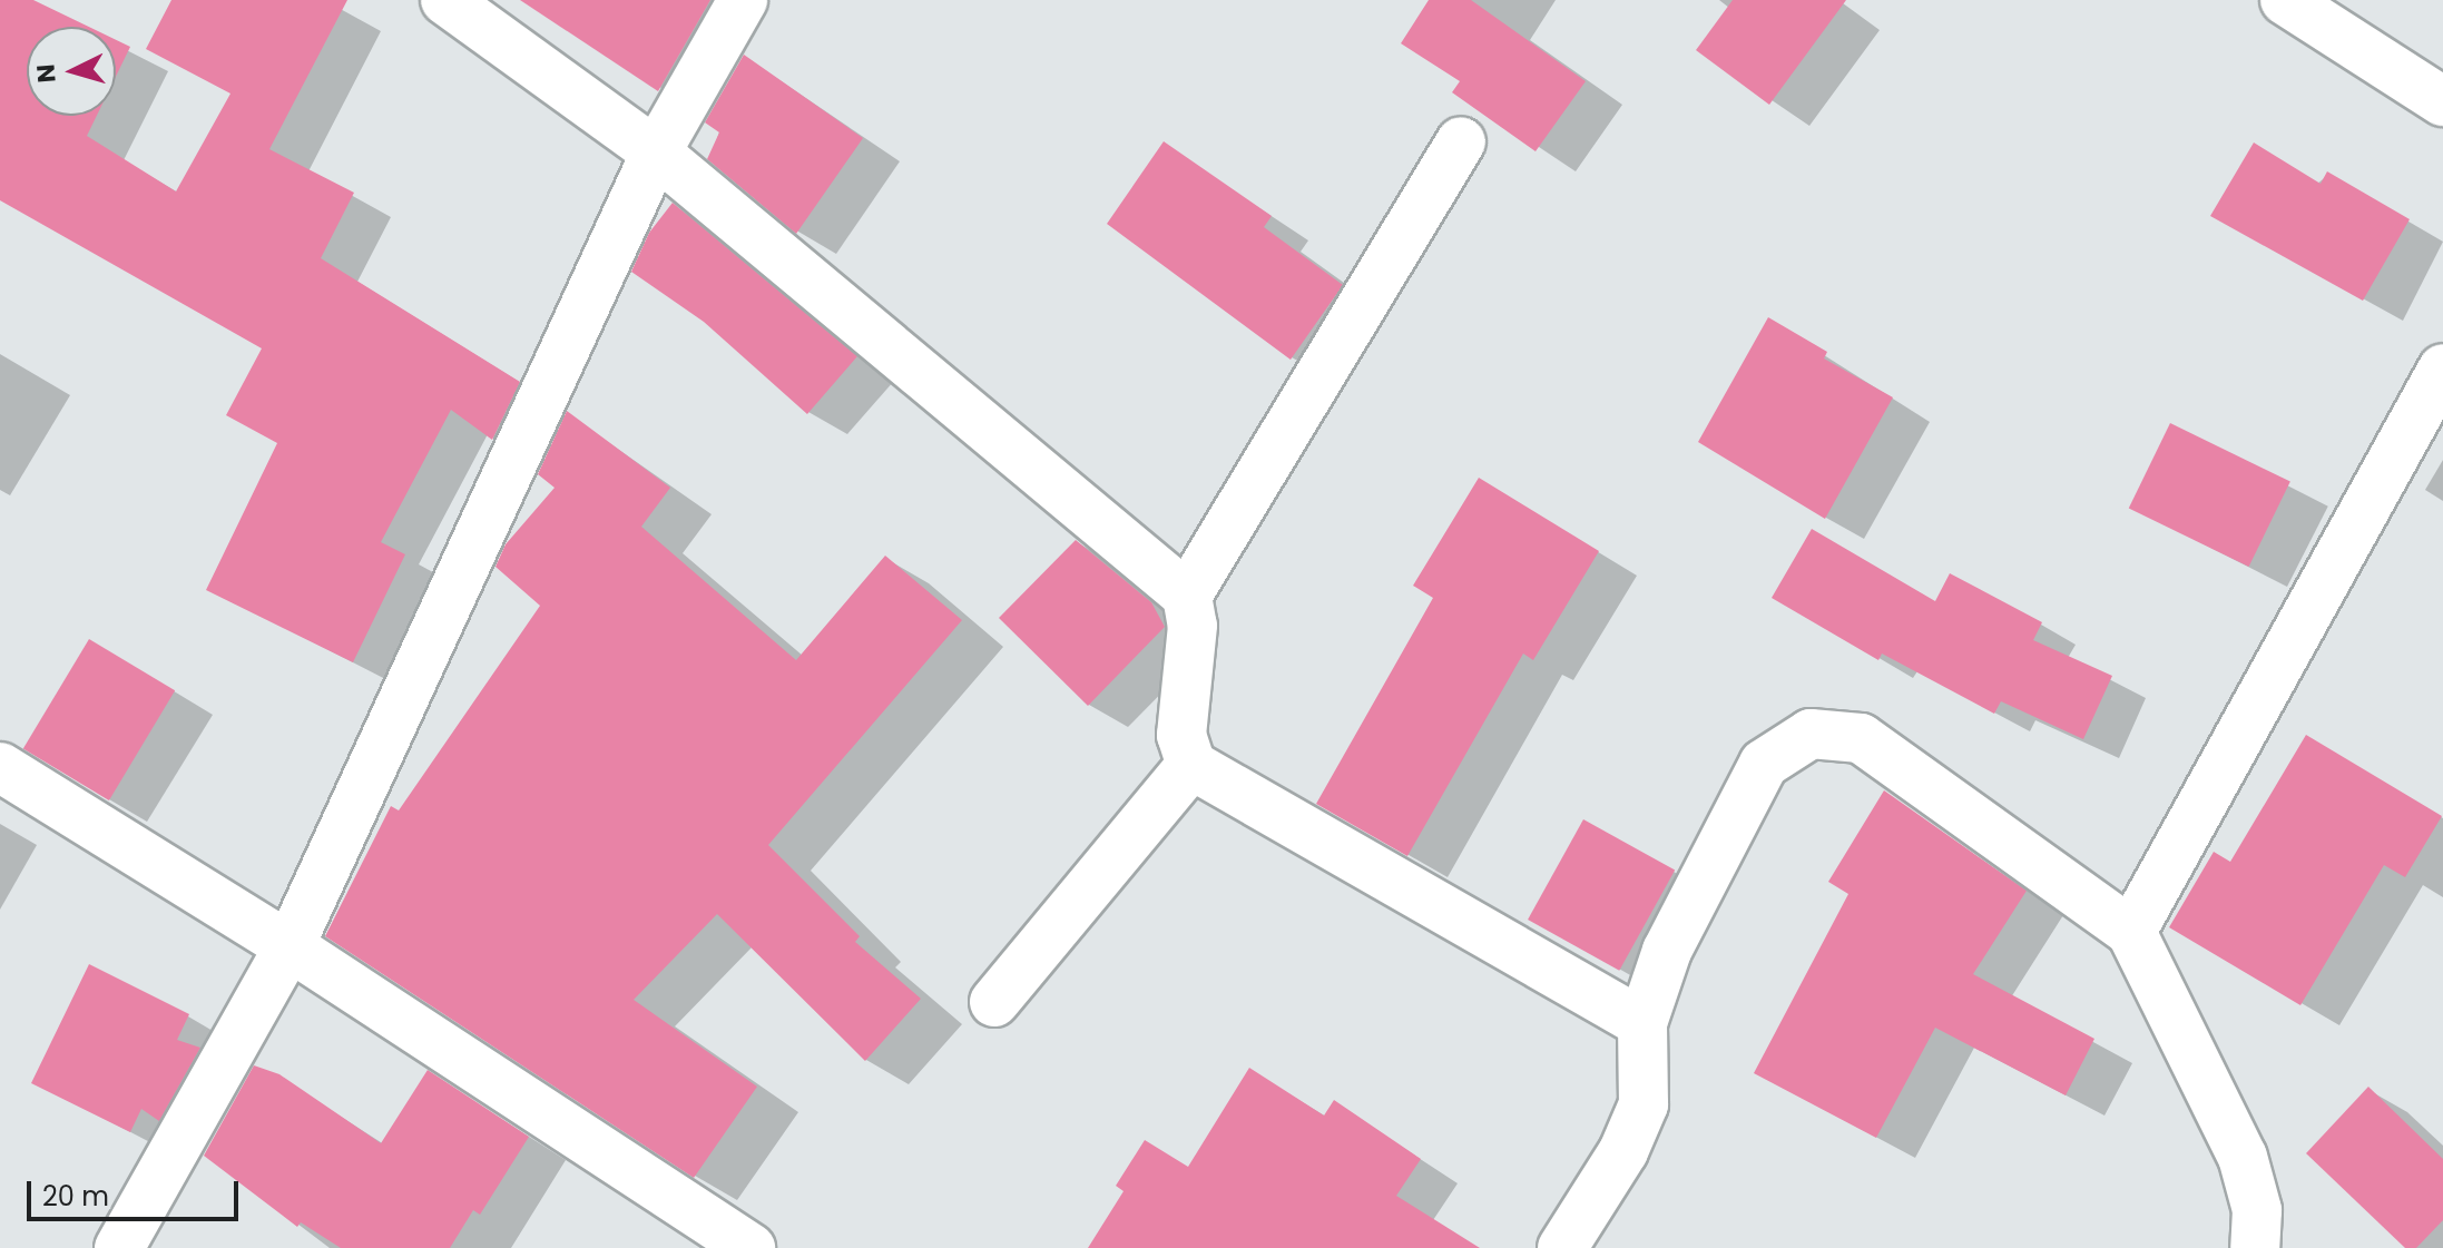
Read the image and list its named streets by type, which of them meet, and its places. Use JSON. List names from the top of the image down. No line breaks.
{"scale_bar":"20 m","north":"left"}
